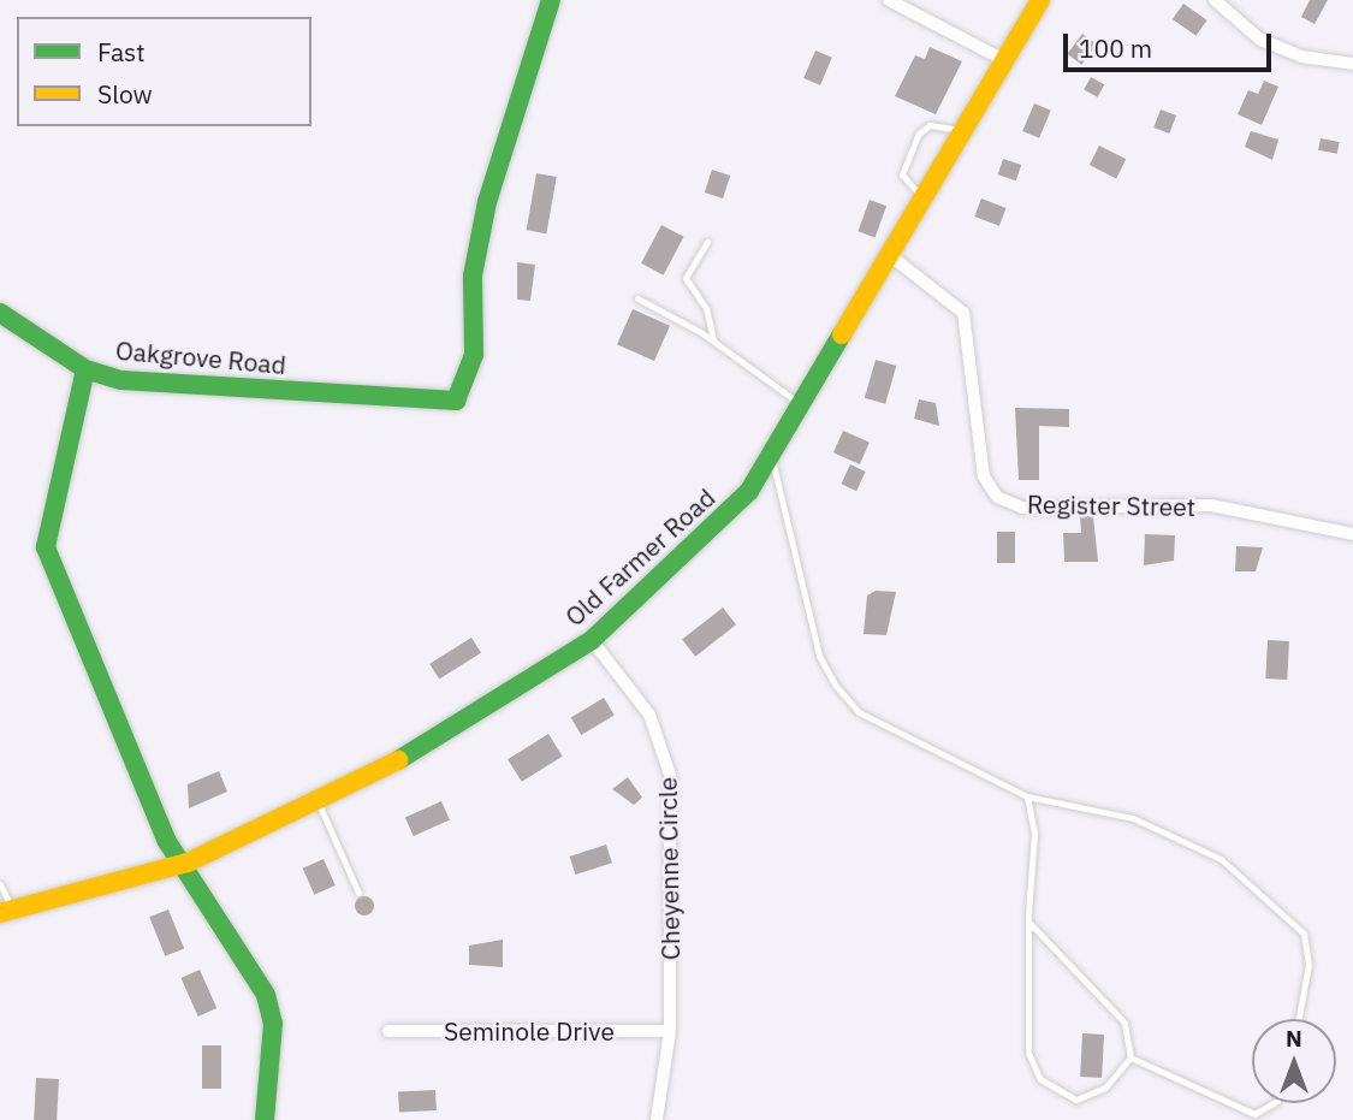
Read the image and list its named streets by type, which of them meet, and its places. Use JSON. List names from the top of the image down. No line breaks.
{"streets":{"street":["Oakgrove Road","Register Street","Old Farmer Road","Cheyenne Circle","Seminole Drive"]},"crossings":[["Oakgrove Road","Old Farmer Road"],["Register Street","Old Farmer Road"],["Old Farmer Road","Cheyenne Circle"],["Cheyenne Circle","Seminole Drive"]],"legend":["Fast","Slow"],"scale_bar":"100 m","north":"top"}
